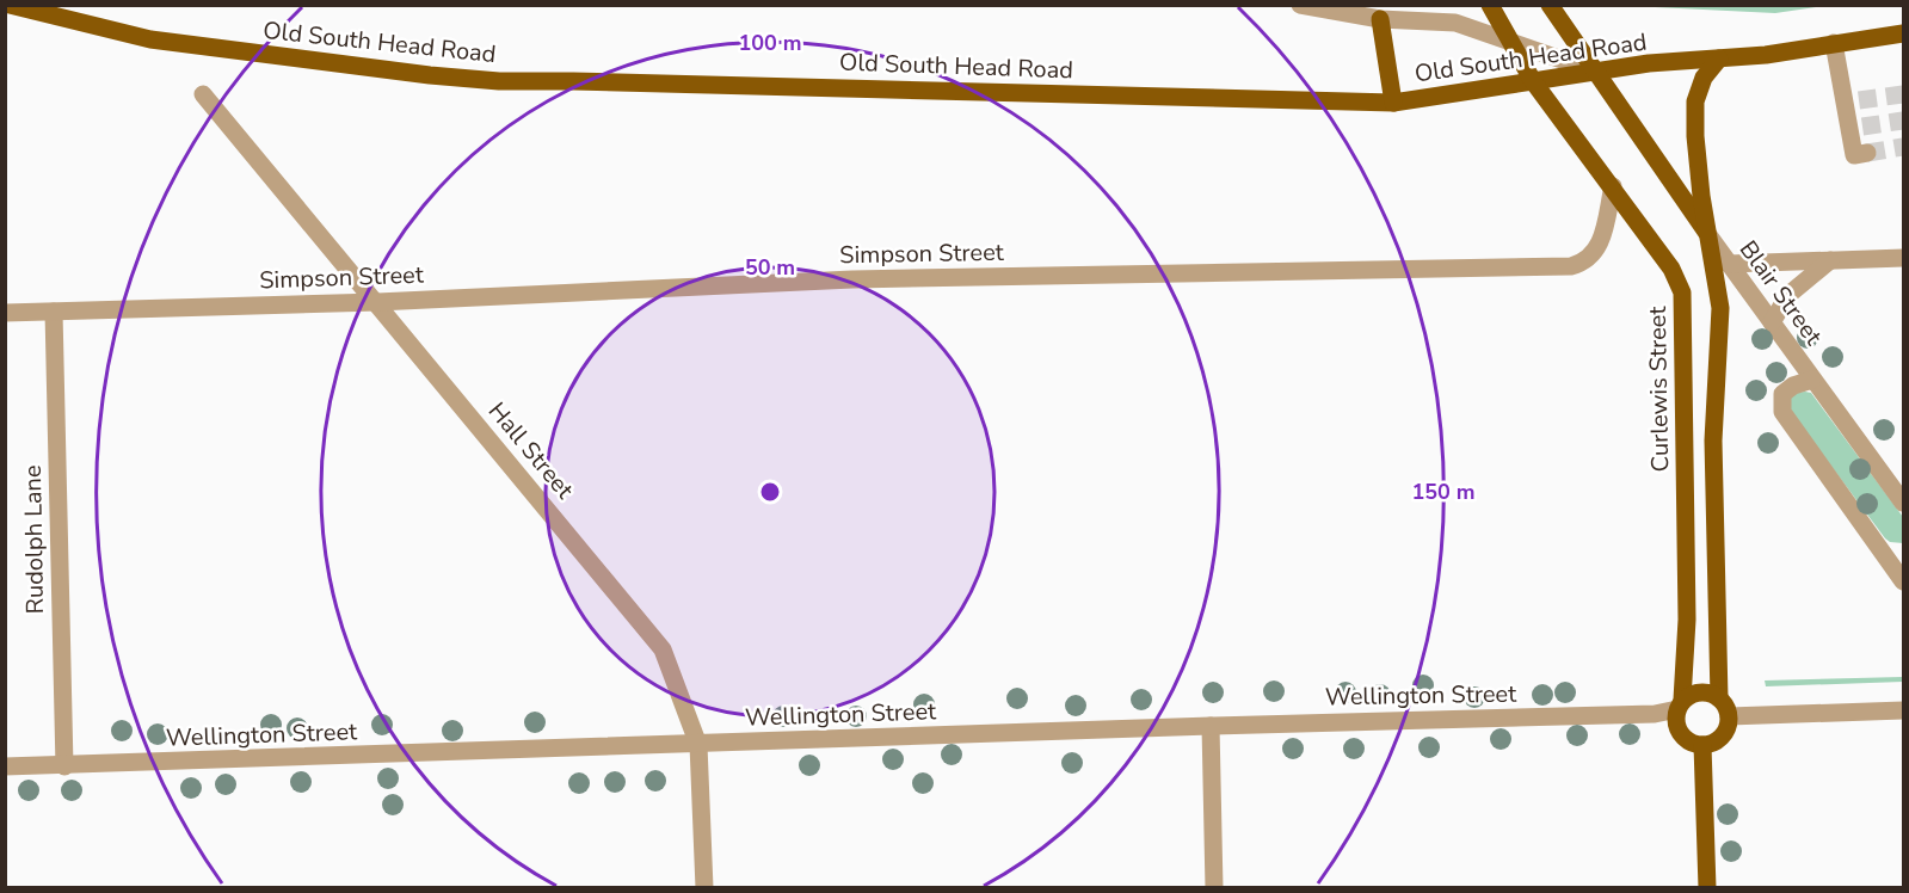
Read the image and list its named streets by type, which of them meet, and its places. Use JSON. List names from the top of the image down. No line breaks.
{"streets":{"main road":["Old South Head Road","Curlewis Street"],"street":["Simpson Street","Blair Street","Hall Street","Rudolph Lane","Wellington Street"]},"crossings":[["Old South Head Road","Curlewis Street"],["Simpson Street","Curlewis Street"],["Simpson Street","Hall Street"],["Simpson Street","Rudolph Lane"],["Curlewis Street","Wellington Street"],["Hall Street","Wellington Street"],["Rudolph Lane","Wellington Street"]],"rings":["100 m","50 m","150 m"]}
